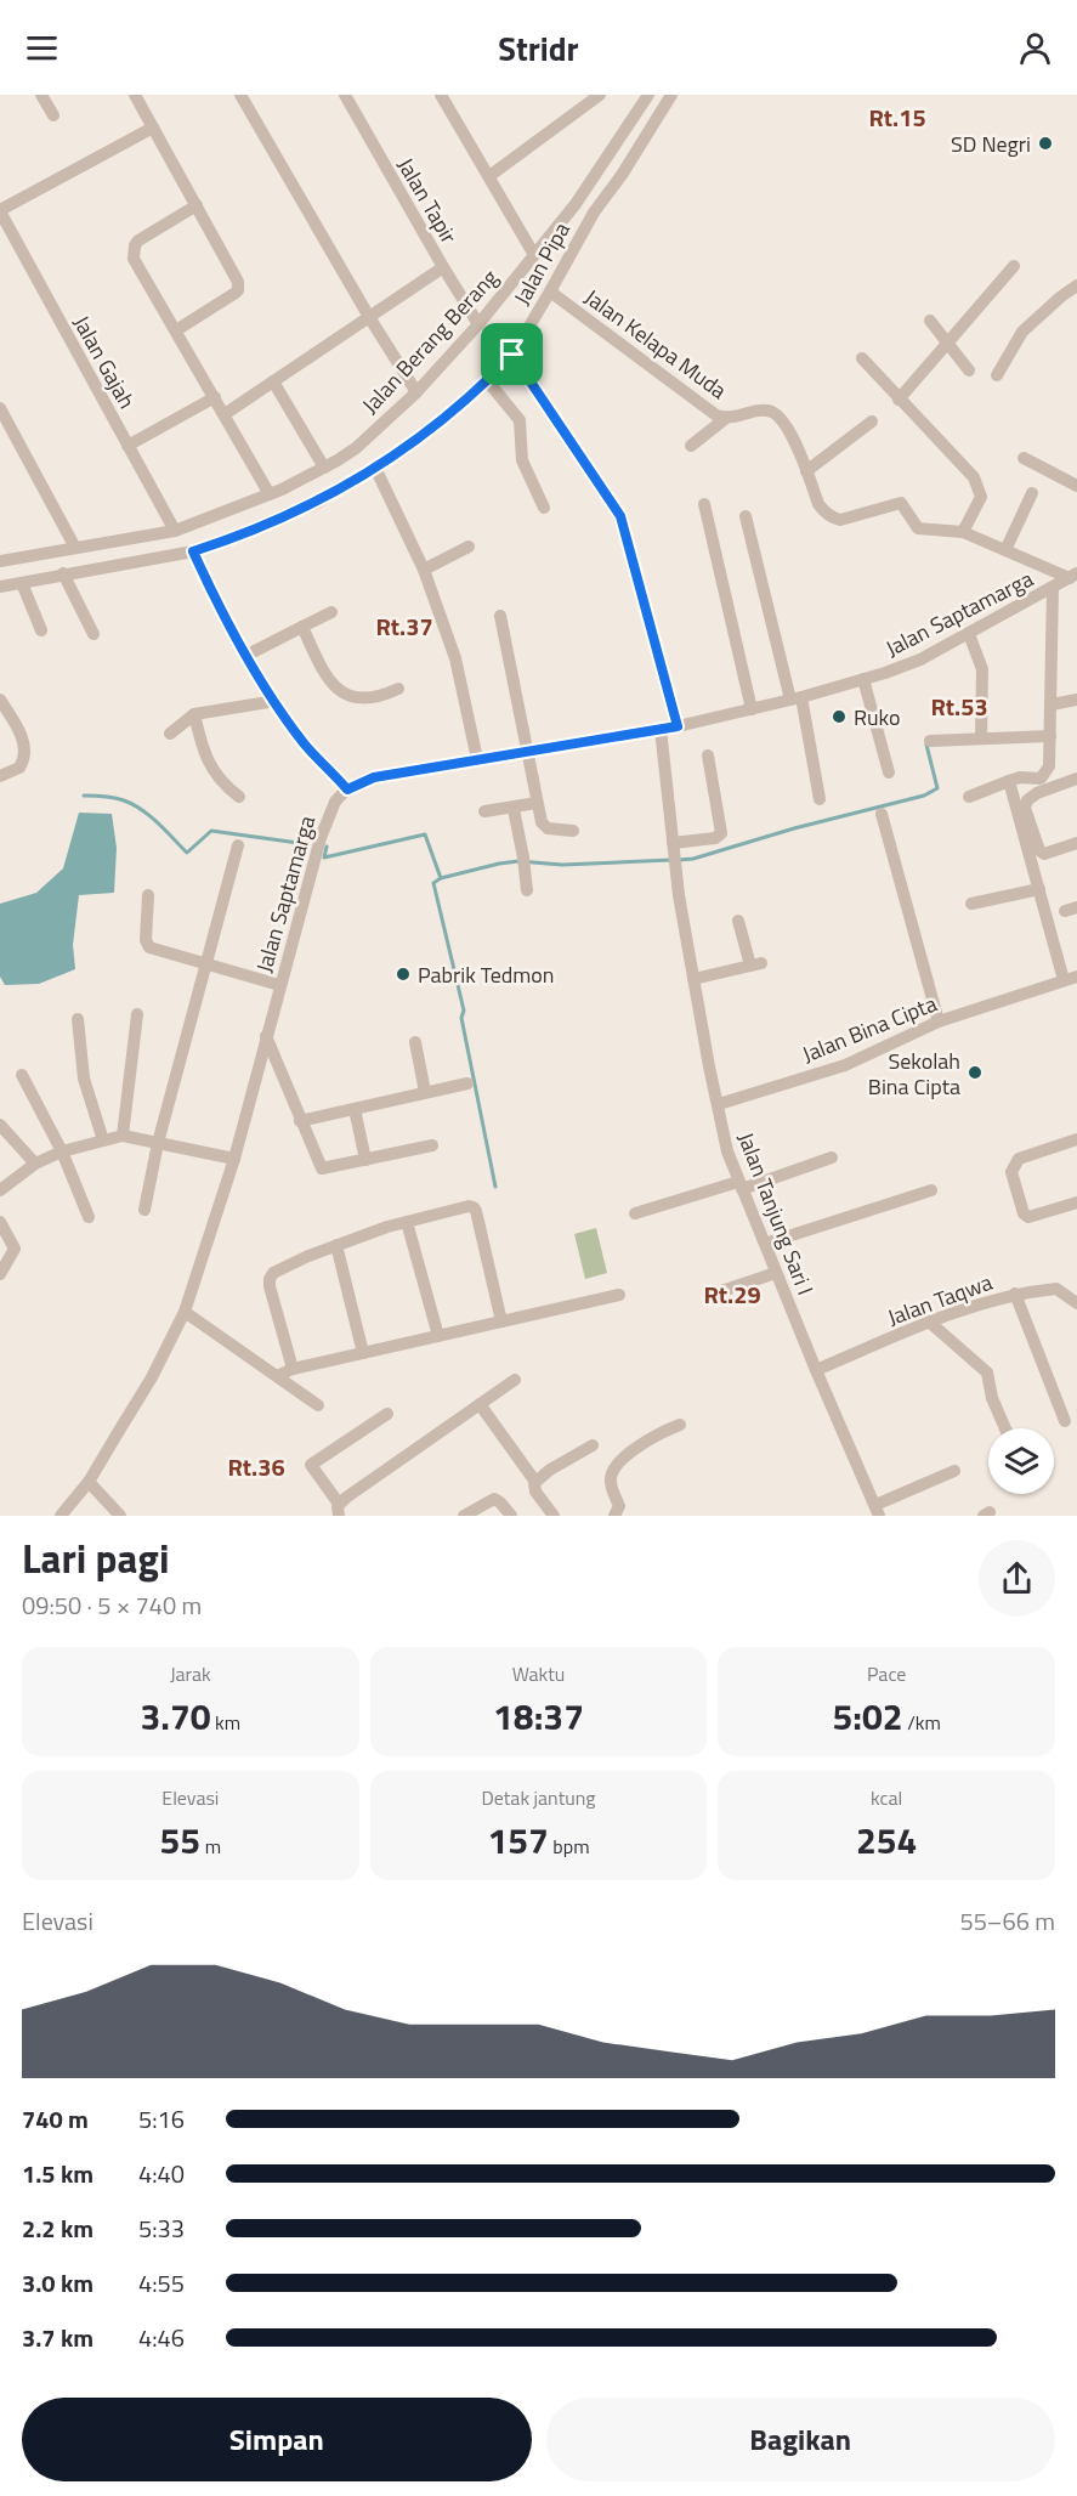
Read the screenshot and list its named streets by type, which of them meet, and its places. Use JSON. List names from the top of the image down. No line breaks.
{"streets":{"street":["Jalan Tapir","Jalan Pipa","Jalan Berang Berang","Jalan Kelapa Muda","Jalan Gajah","Jalan Saptamarga","Jalan Bina Cipta","Jalan Tanjung Sari I","Jalan Taqwa"]},"crossings":[["Jalan Tapir","Jalan Berang Berang"],["Jalan Pipa","Jalan Kelapa Muda"],["Jalan Berang Berang","Jalan Gajah"],["Jalan Bina Cipta","Jalan Tanjung Sari I"],["Jalan Tanjung Sari I","Jalan Taqwa"]],"districts":["Rt.15","Rt.37","Rt.53","Rt.29","Rt.36"],"places":["SD Negri","Ruko","Pabrik Tedmon","Sekolah Bina Cipta"],"page":{"header":"Stridr","heading":["Lari pagi","09:50 · 5 × 740 m"],"stats":[["Jarak","3.70 km"],["Waktu","18:37"],["Pace","5:02 /km"],["Elevasi","55 m"],["Detak jantung","157 bpm"],["kcal","254"]],"chart":["Elevasi","55–66 m"],"list":[{"name":"740 m","note":"5:16"},{"name":"1.5 km","note":"4:40"},{"name":"2.2 km","note":"5:33"},{"name":"3.0 km","note":"4:55"},{"name":"3.7 km","note":"4:46"}],"buttons":["Simpan","Bagikan"]}}
